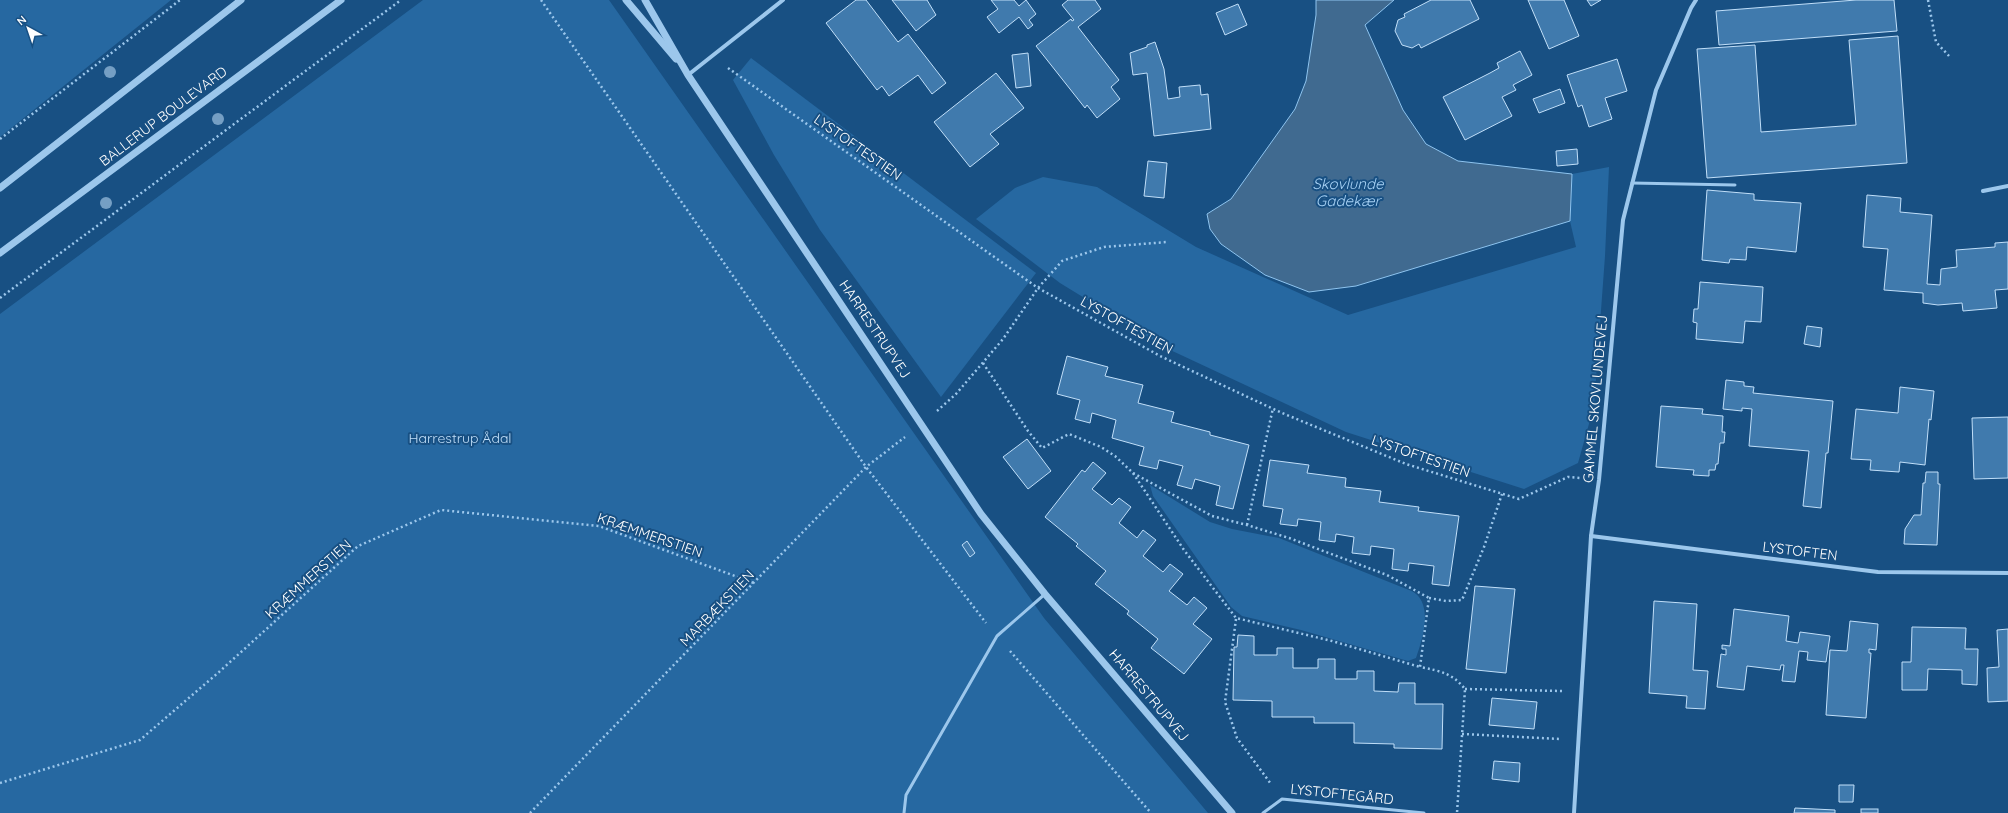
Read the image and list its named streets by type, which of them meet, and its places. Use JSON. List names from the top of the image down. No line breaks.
{"streets":{"street":["BALLERUP BOULEVARD","HARRESTRUPVEJ","GAMMEL SKOVLUNDEVEJ","LYSTOFTEN"],"lane":["LYSTOFTEGÅRD"],"path":["LYSTOFTESTIEN","KRÆMMERSTIEN","MARBÆKSTIEN"]},"crossings":[["LYSTOFTESTIEN","GAMMEL SKOVLUNDEVEJ"],["LYSTOFTESTIEN","MARBÆKSTIEN"],["HARRESTRUPVEJ","MARBÆKSTIEN"],["GAMMEL SKOVLUNDEVEJ","LYSTOFTEN"],["KRÆMMERSTIEN","MARBÆKSTIEN"]],"water":["Skovlunde Gadekær"],"parks":["Harrestrup Ådal"],"north":"top left"}
